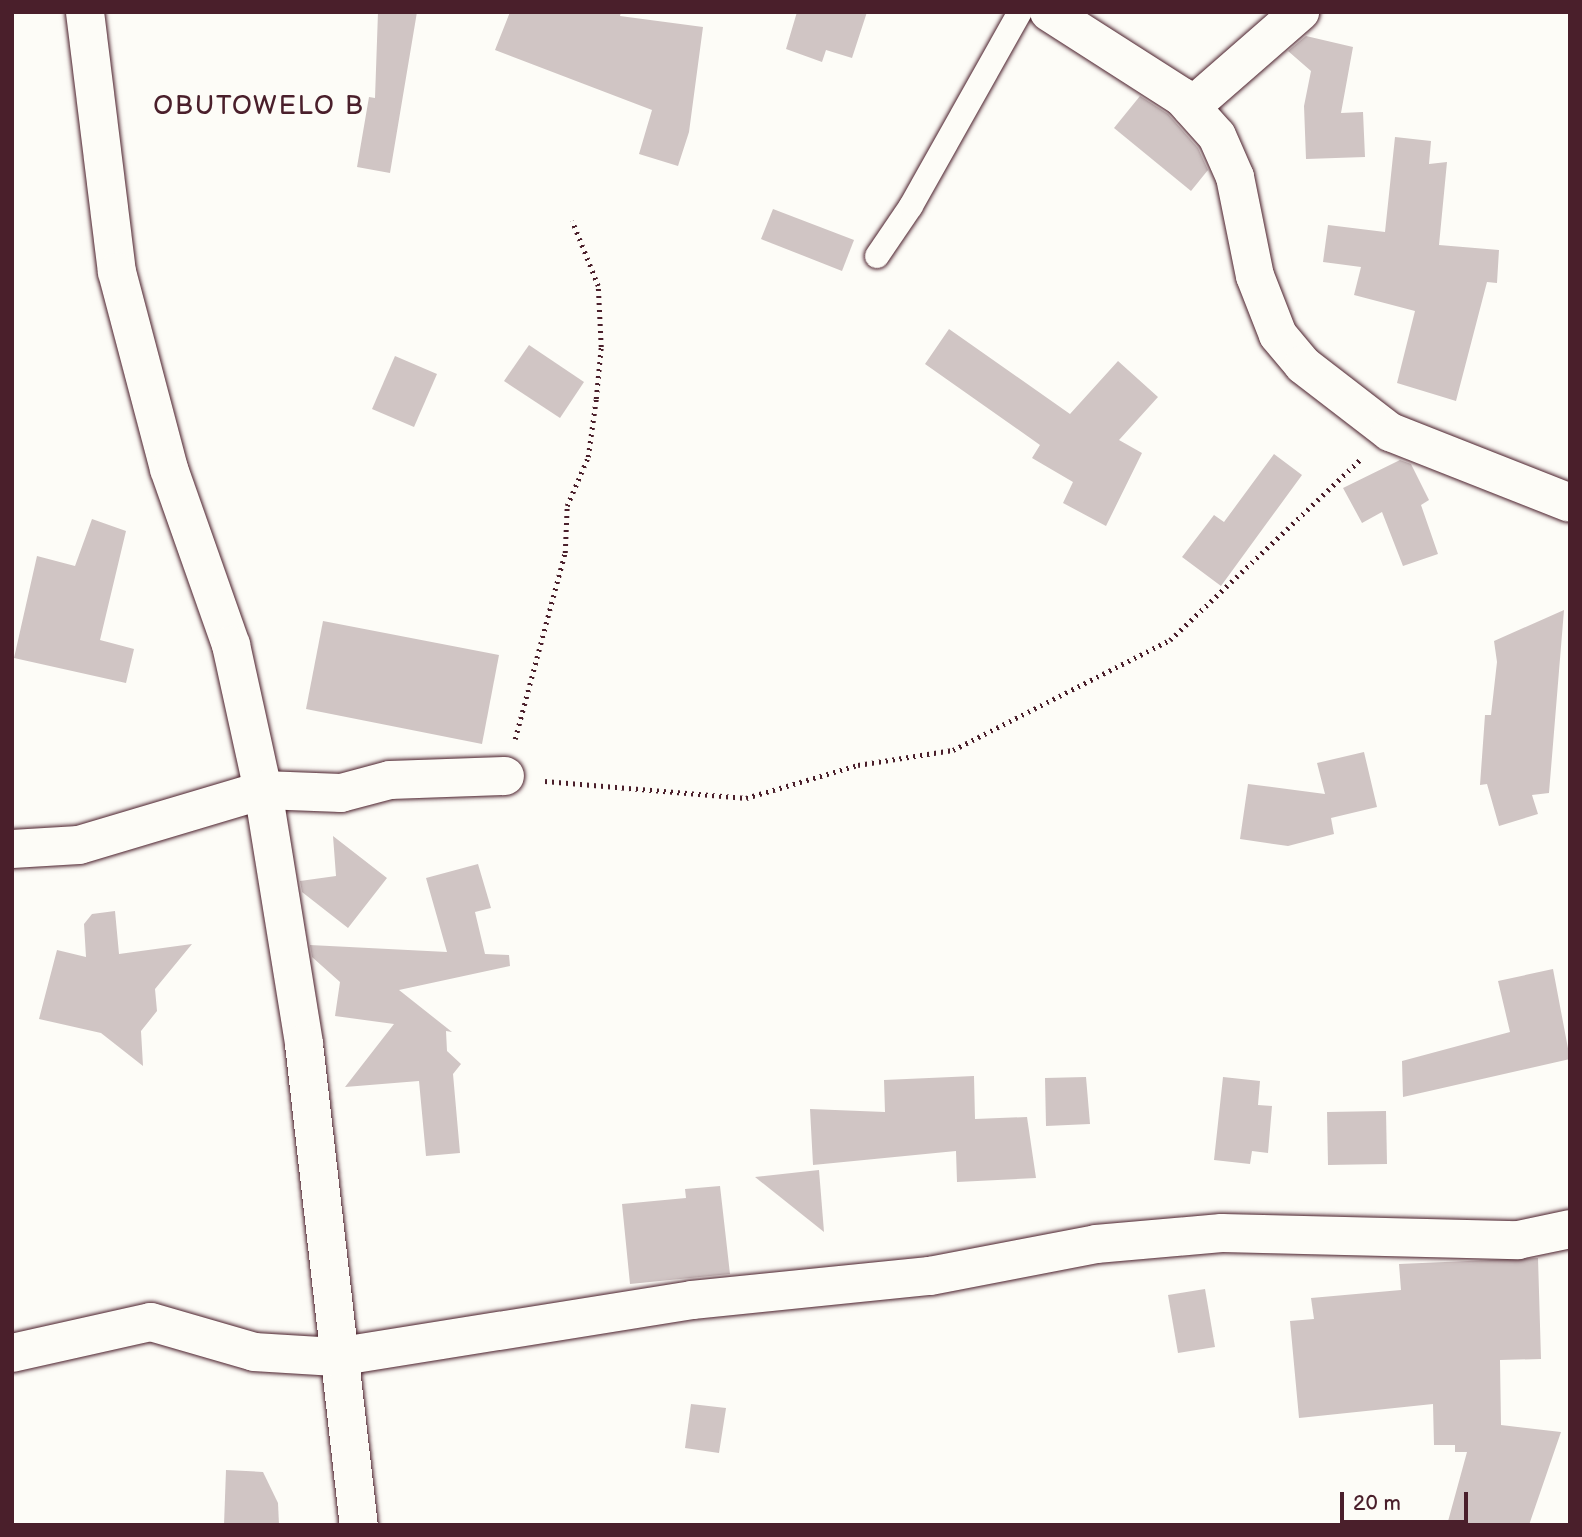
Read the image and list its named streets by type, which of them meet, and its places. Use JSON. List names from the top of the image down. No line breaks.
{"districts":["OBUTOWELO B"],"scale_bar":"20 m"}
